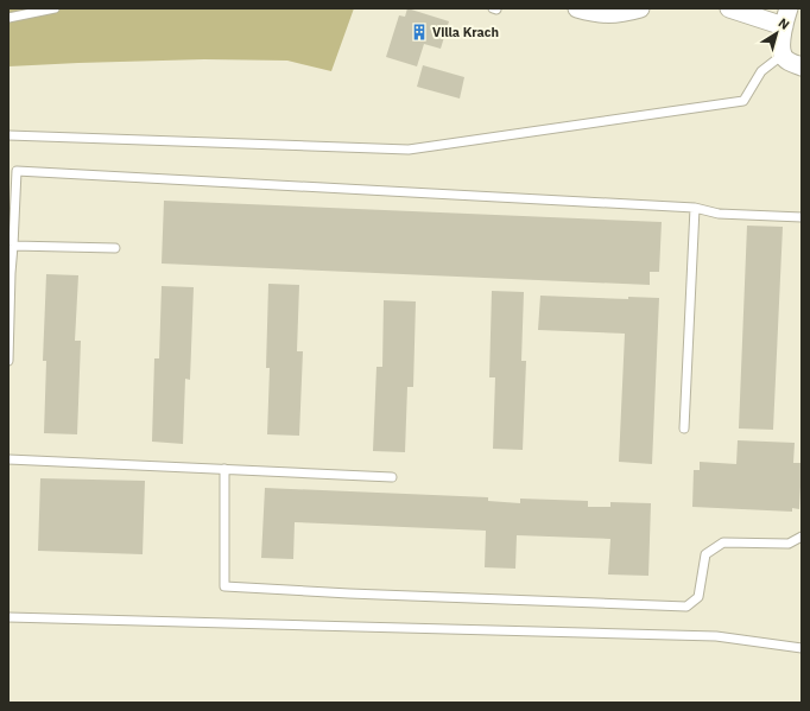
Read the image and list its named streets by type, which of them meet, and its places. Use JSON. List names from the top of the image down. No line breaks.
{"places":{"building":["Villa Krach"]},"north":"top right"}
